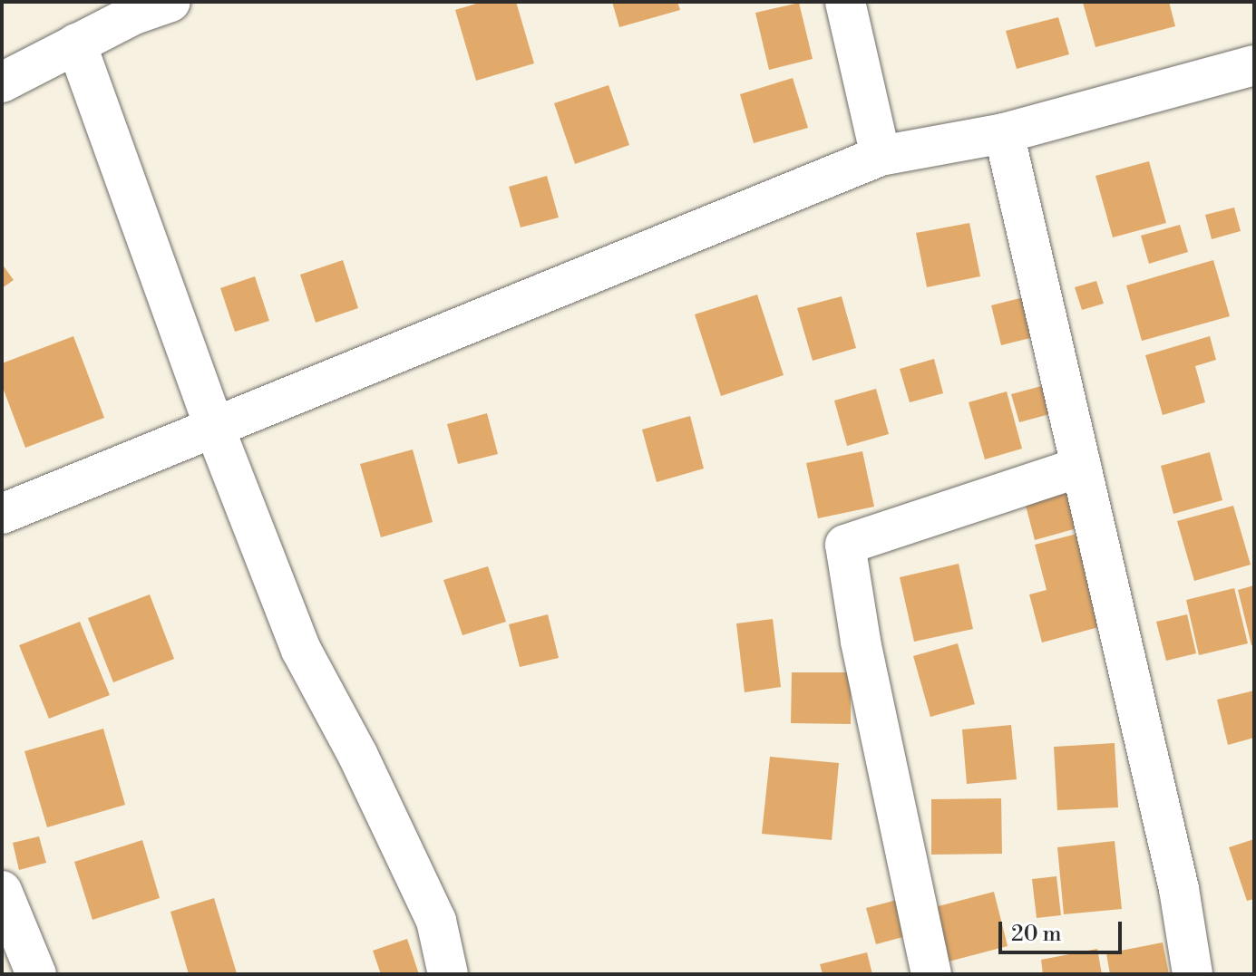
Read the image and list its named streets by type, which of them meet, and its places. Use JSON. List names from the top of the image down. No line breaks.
{"scale_bar":"20 m"}
